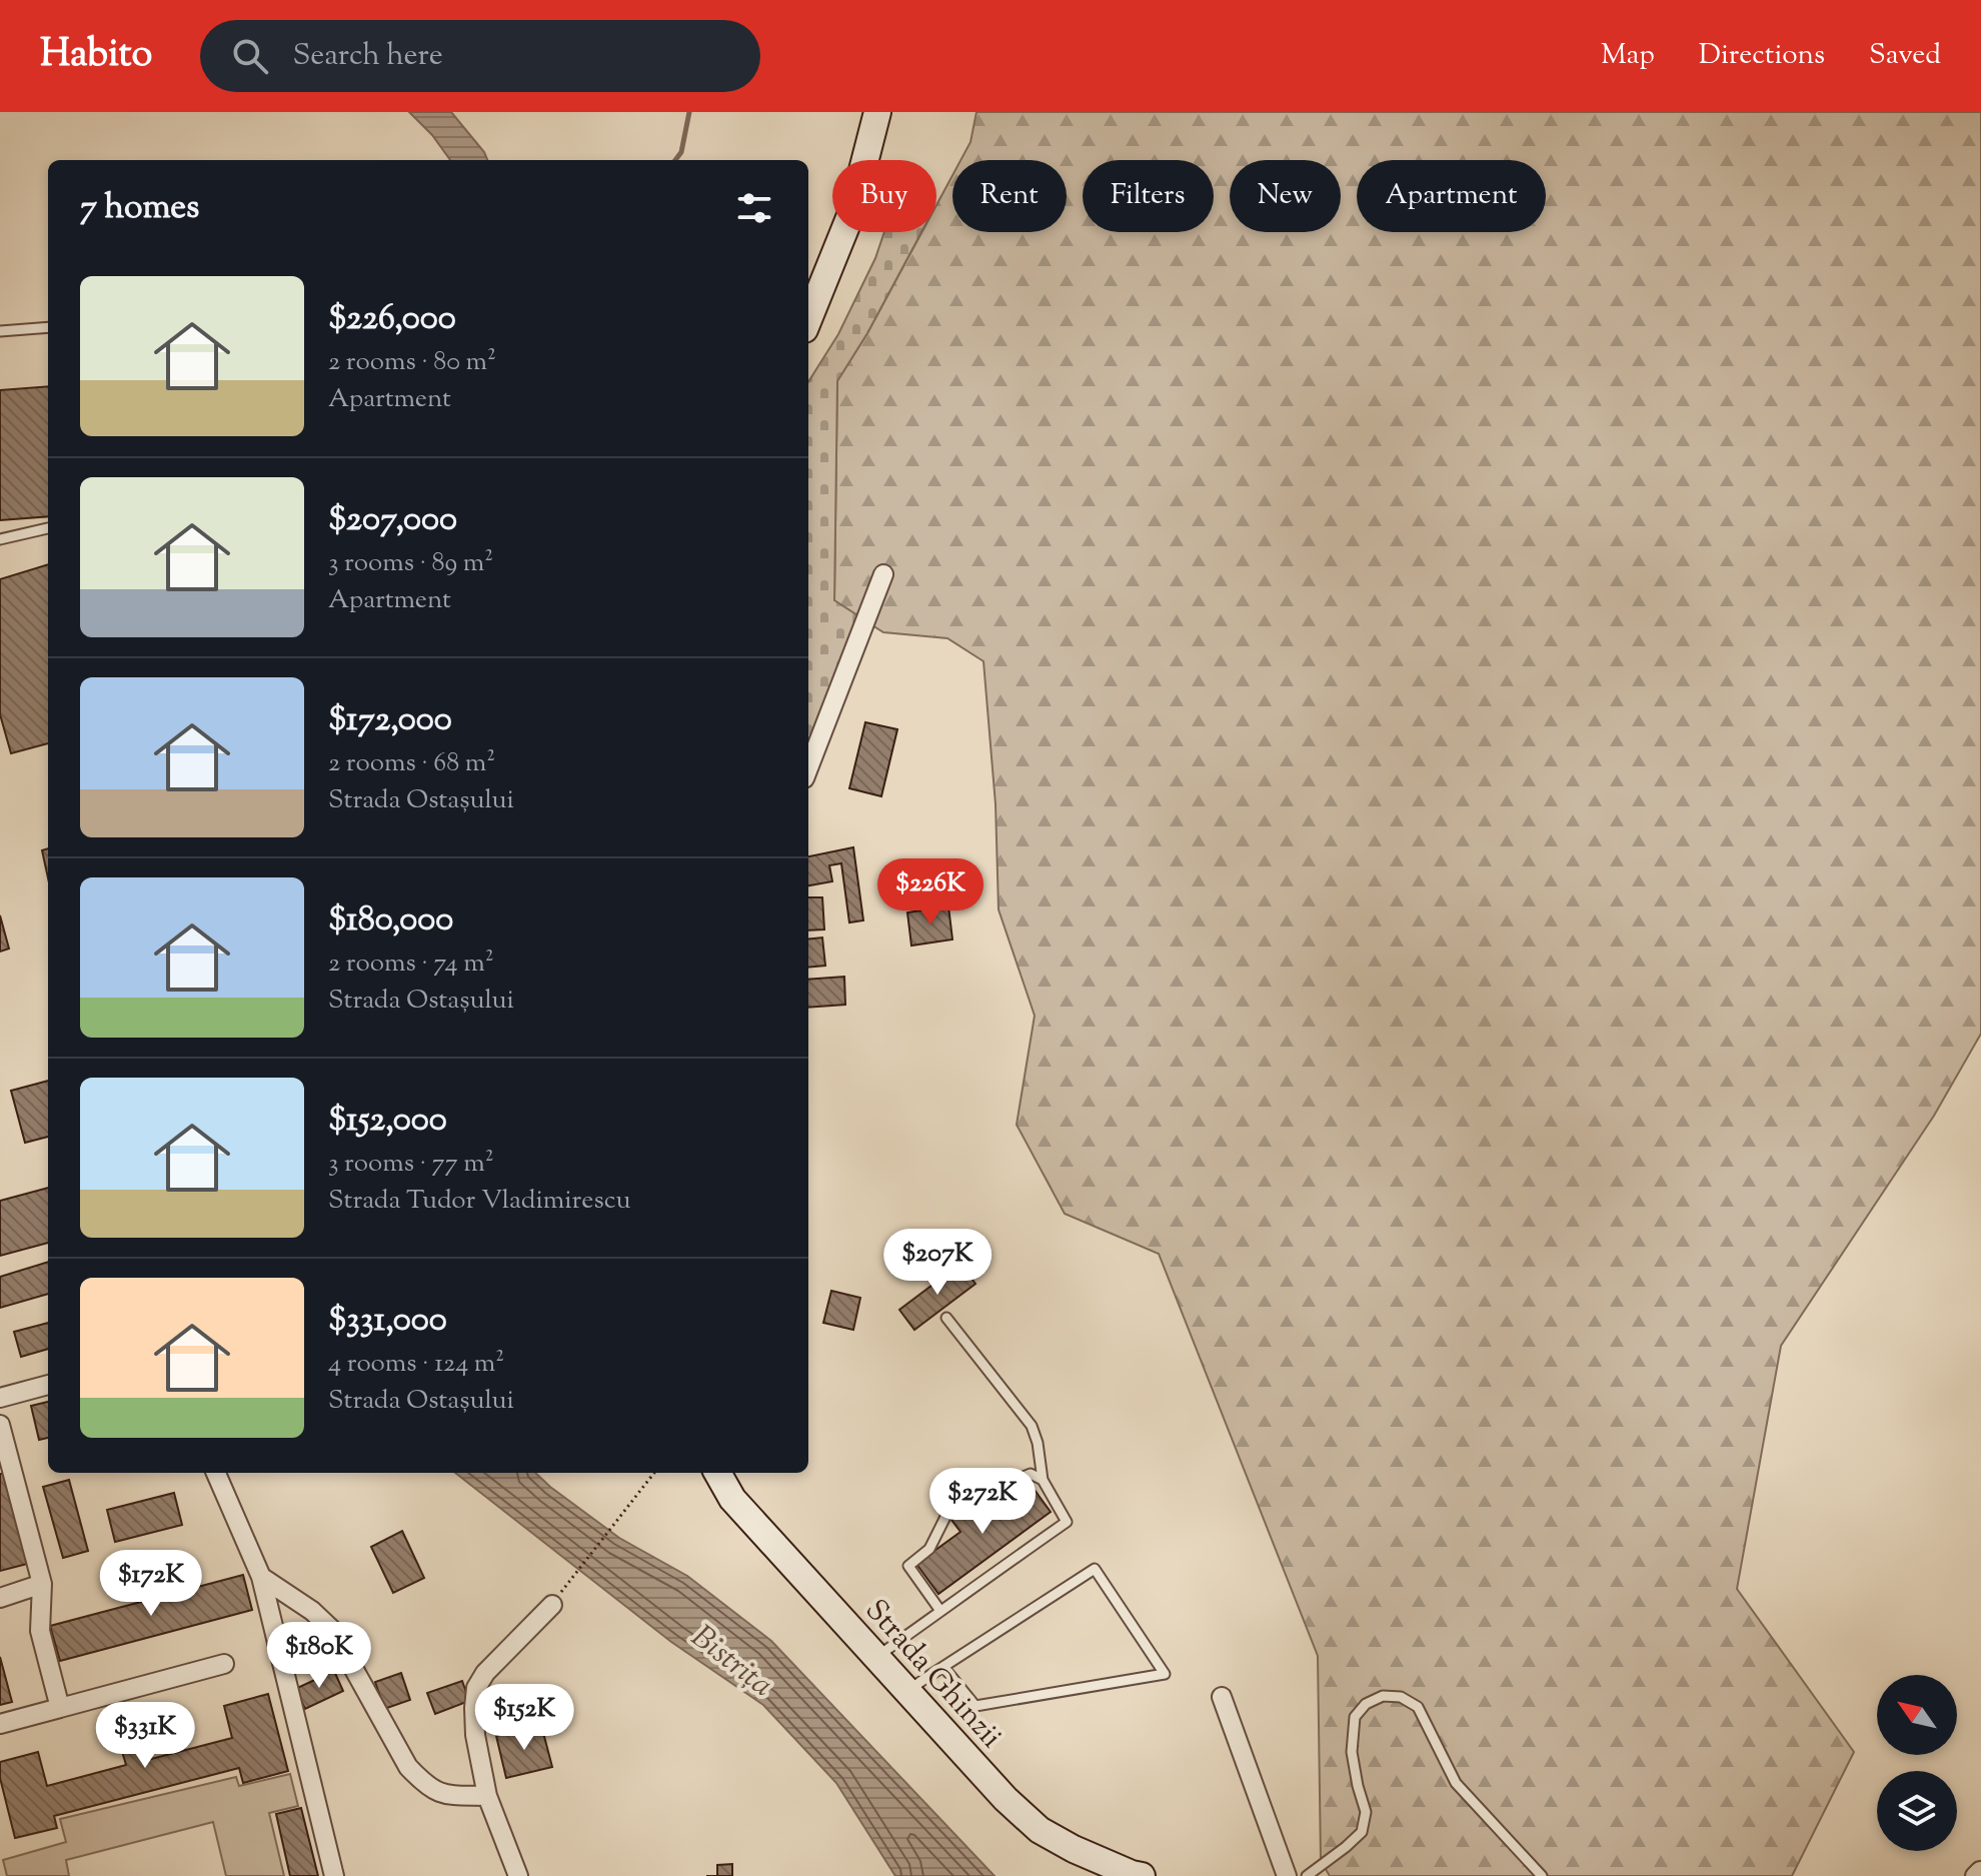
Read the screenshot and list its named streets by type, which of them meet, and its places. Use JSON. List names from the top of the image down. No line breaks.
{"streets":{"street":["Strada Ghinzii"]},"water":["Bistrița"],"north":"top left","page":{"header":"Habito","search":"Search here","nav":["Map","Directions","Saved"],"chip":["Buy","Rent","Filters","New","Apartment"],"heading":"7 homes","list":[{"name":"$226,000","note":"2 rooms · 80 m² · Apartment"},{"name":"$207,000","note":"3 rooms · 89 m² · Apartment"},{"name":"$172,000","note":"2 rooms · 68 m² · Strada Ostașului"},{"name":"$180,000","note":"2 rooms · 74 m² · Strada Ostașului"},{"name":"$152,000","note":"3 rooms · 77 m² · Strada Tudor Vladimirescu"},{"name":"$331,000","note":"4 rooms · 124 m² · Strada Ostașului"}],"price":["$226K","$207K","$272K","$172K","$180K","$152K","$331K"]}}
